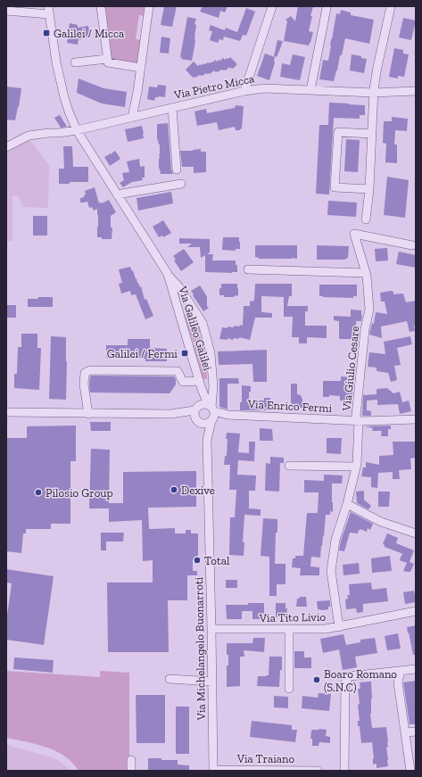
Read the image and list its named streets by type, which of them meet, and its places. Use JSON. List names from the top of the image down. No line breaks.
{"streets":{"street":["Via Pietro Micca","Via Galileo Galilei","Via Giulio Cesare","Via Enrico Fermi","Via Tito Livio","Via Michelangelo Buonarroti","Via Traiano"]},"crossings":[["Via Pietro Micca","Via Galileo Galilei"],["Via Galileo Galilei","Via Enrico Fermi"],["Via Galileo Galilei","Via Michelangelo Buonarroti"],["Via Giulio Cesare","Via Enrico Fermi"],["Via Giulio Cesare","Via Tito Livio"],["Via Enrico Fermi","Via Michelangelo Buonarroti"],["Via Tito Livio","Via Michelangelo Buonarroti"],["Via Michelangelo Buonarroti","Via Traiano"]],"places":{"transit":["Galilei / Micca","Galilei / Fermi"],"other":["Dexive","Pilosio Group","Total","Boaro Romano (S.N.C)"]}}
